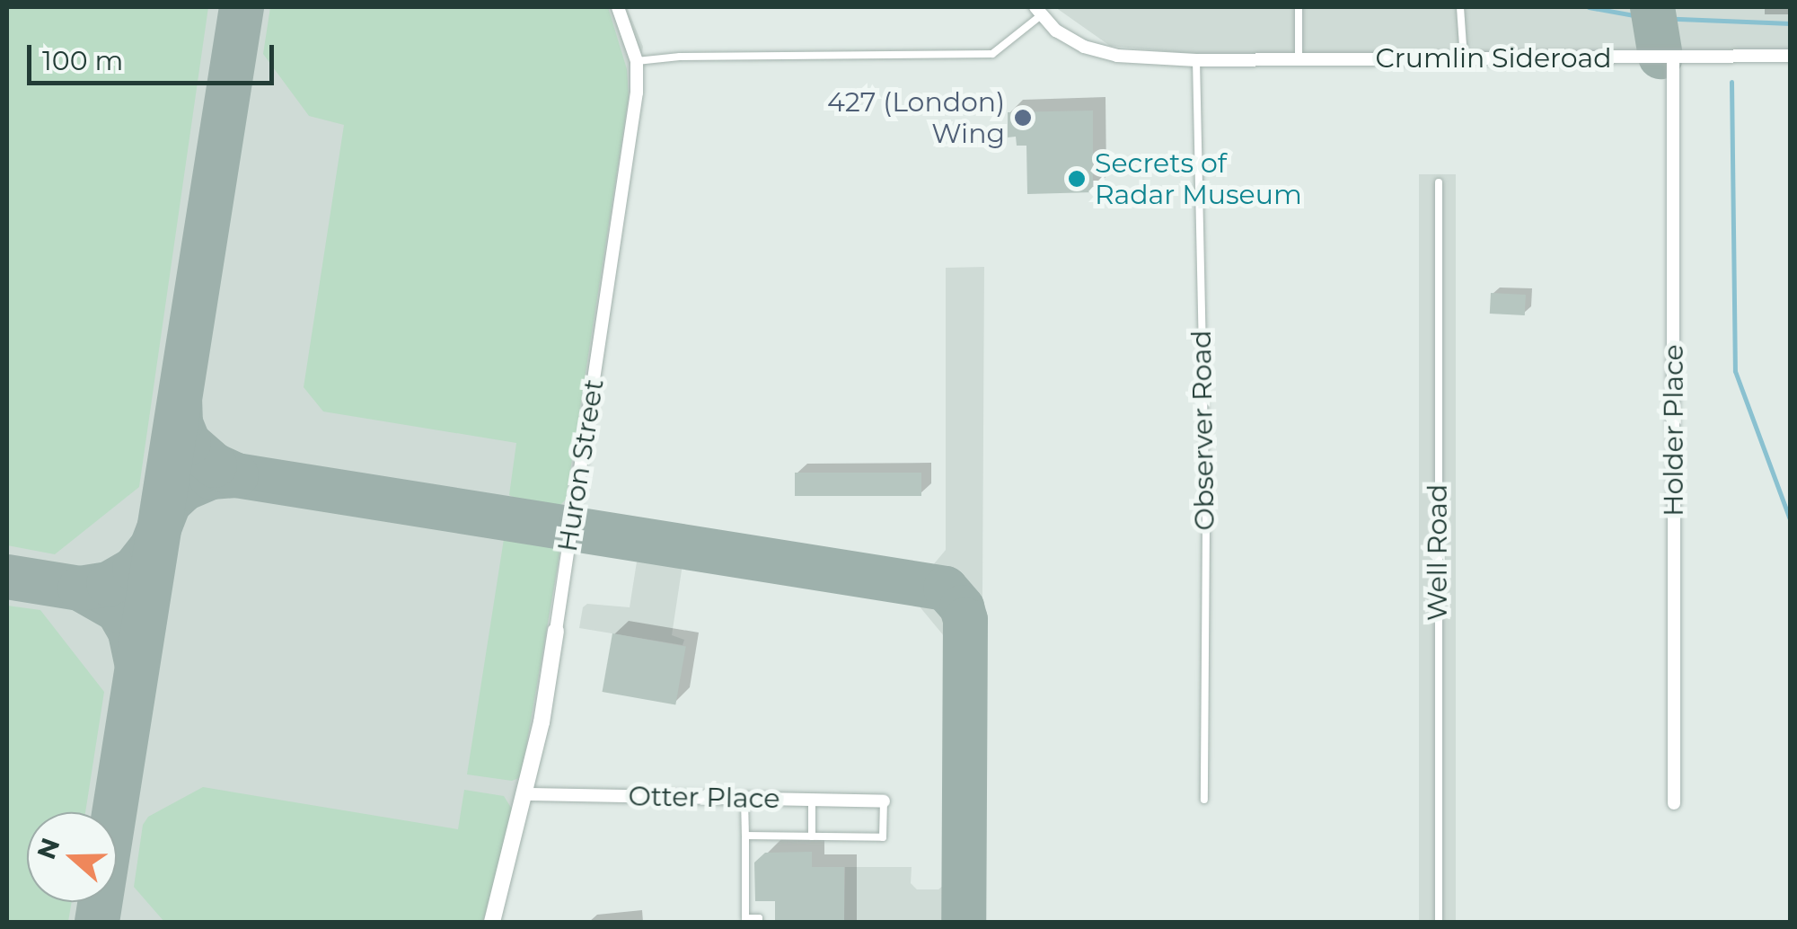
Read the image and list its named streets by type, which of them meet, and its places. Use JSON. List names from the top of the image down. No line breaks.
{"streets":{"street":["Crumlin Sideroad","Holder Place","Huron Street","Otter Place"],"lane":["Observer Road","Well Road"]},"crossings":[["Crumlin Sideroad","Observer Road"],["Crumlin Sideroad","Holder Place"],["Huron Street","Otter Place"]],"places":["427 (London) Wing","Secrets of Radar Museum"],"scale_bar":"100 m","north":"left"}
